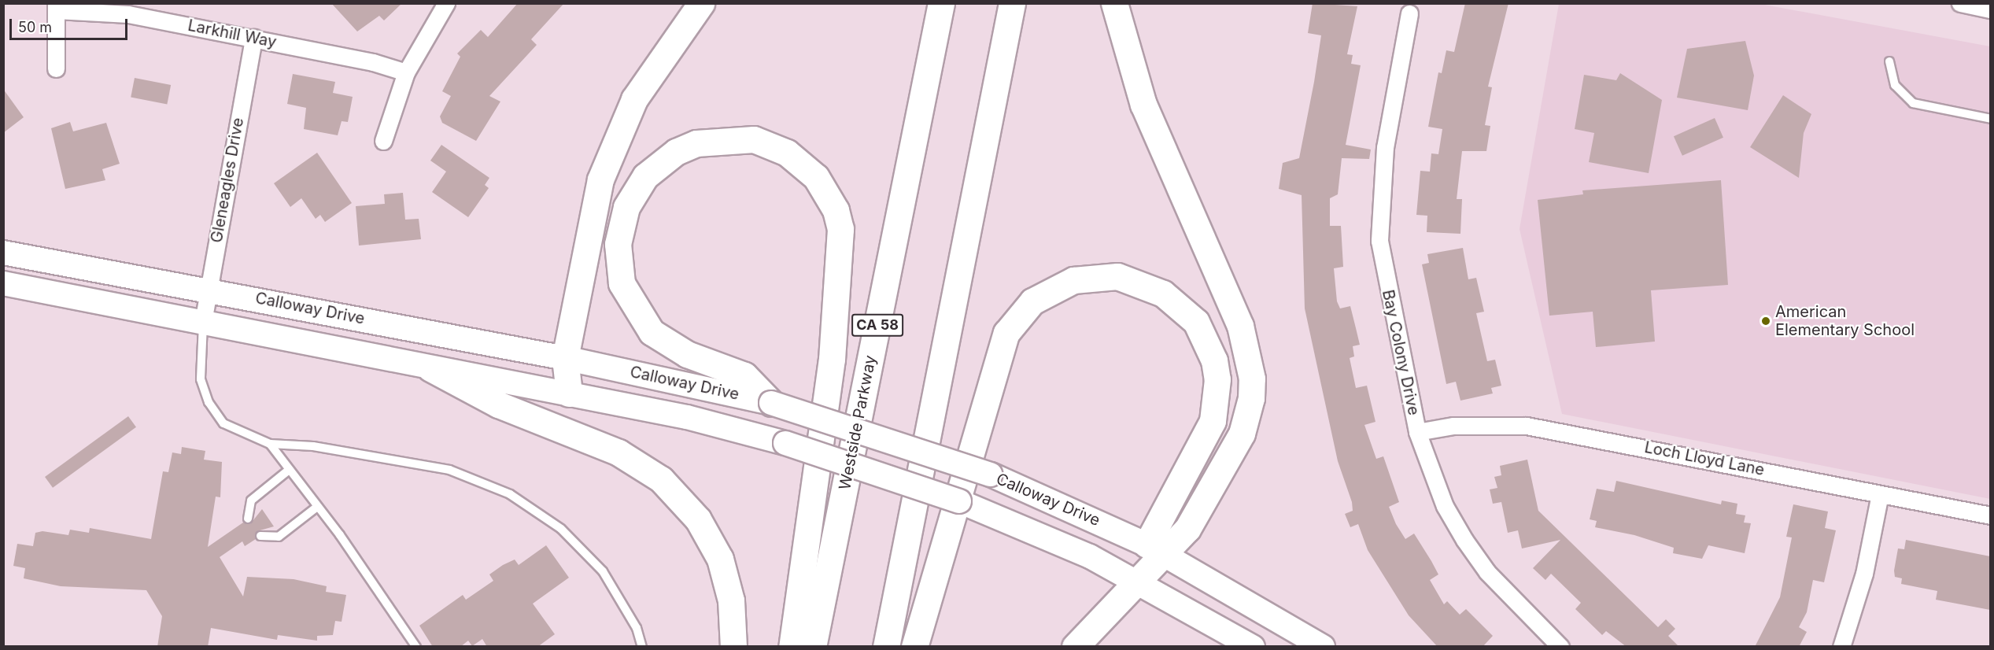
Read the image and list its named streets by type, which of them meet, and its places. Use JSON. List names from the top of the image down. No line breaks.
{"streets":{"highway":["CA 58","Westside Parkway"],"main road":["Calloway Drive"],"street":["Larkhill Way","Gleneagles Drive","Bay Colony Drive","Loch Lloyd Lane"]},"crossings":[["Larkhill Way","Gleneagles Drive"],["Gleneagles Drive","Calloway Drive"],["Bay Colony Drive","Loch Lloyd Lane"]],"places":["American Elementary School"],"scale_bar":"50 m"}
